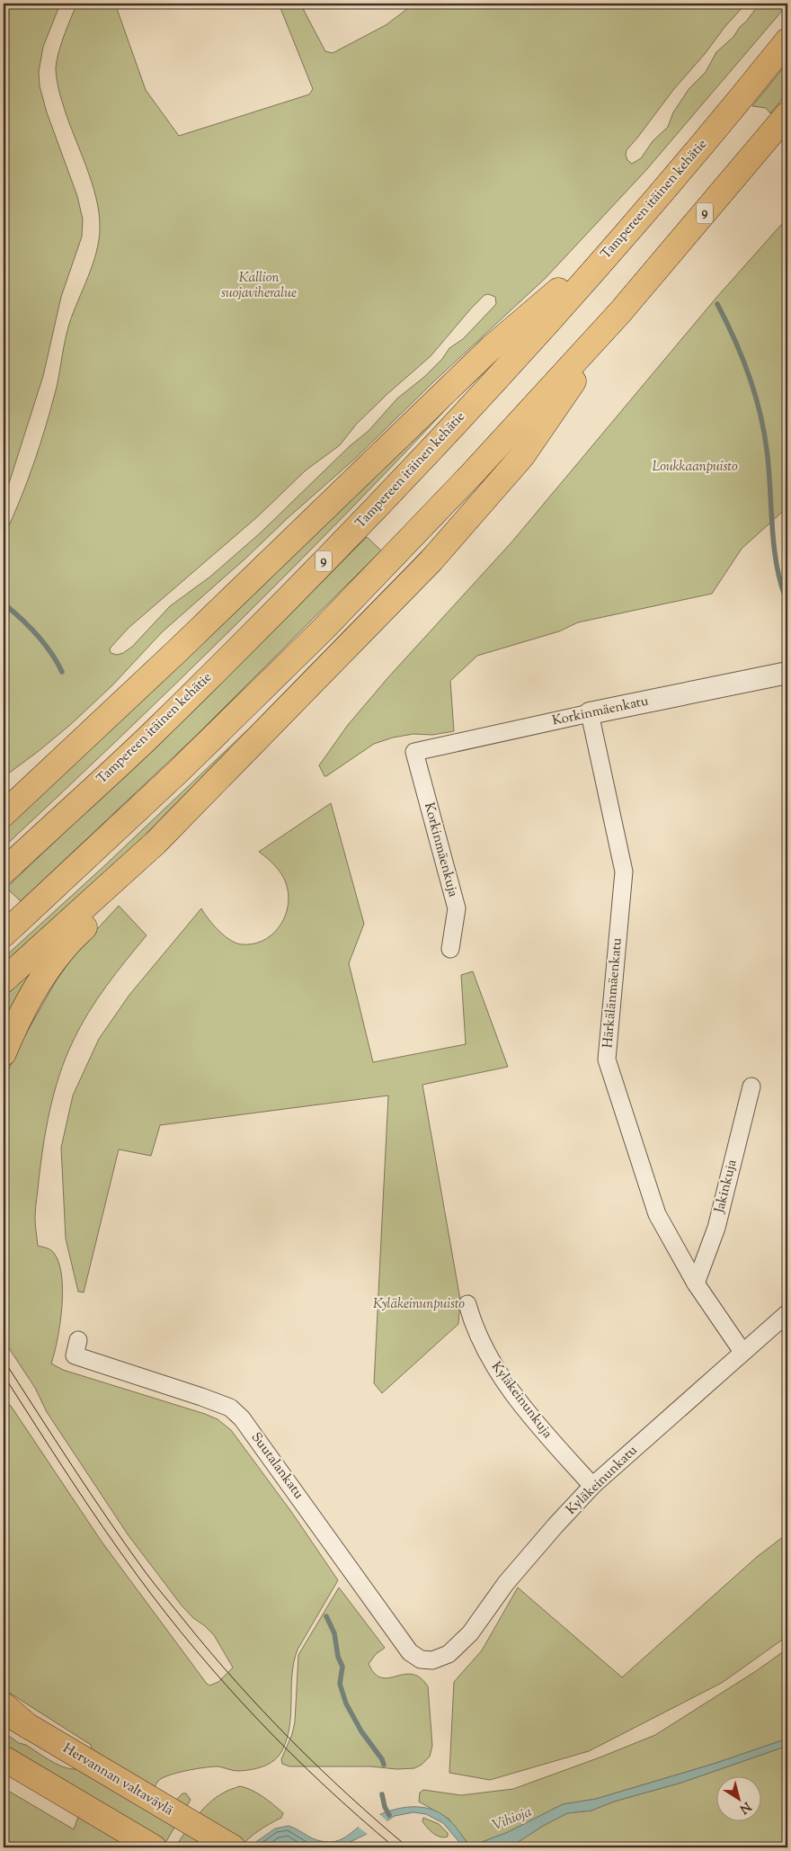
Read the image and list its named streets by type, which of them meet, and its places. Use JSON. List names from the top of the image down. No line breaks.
{"streets":{"highway":["Tampereen itäinen kehätie","9","Hervannan valtaväylä"],"street":["Korkinmäenkatu","Korkinmäenkuja","Härkälänmäenkatu","Jakinkuja","Kyläkeinunkuja","Suutalankatu","Kyläkeinunkatu"]},"crossings":[["Korkinmäenkatu","Korkinmäenkuja"],["Korkinmäenkatu","Härkälänmäenkatu"],["Härkälänmäenkatu","Jakinkuja"],["Härkälänmäenkatu","Kyläkeinunkatu"],["Kyläkeinunkuja","Kyläkeinunkatu"],["Suutalankatu","Kyläkeinunkatu"]],"water":["Vihioja"],"parks":["Kallion suojaviheralue","Loukkaanpuisto","Kyläkeinunpuisto"],"north":"bottom right"}
